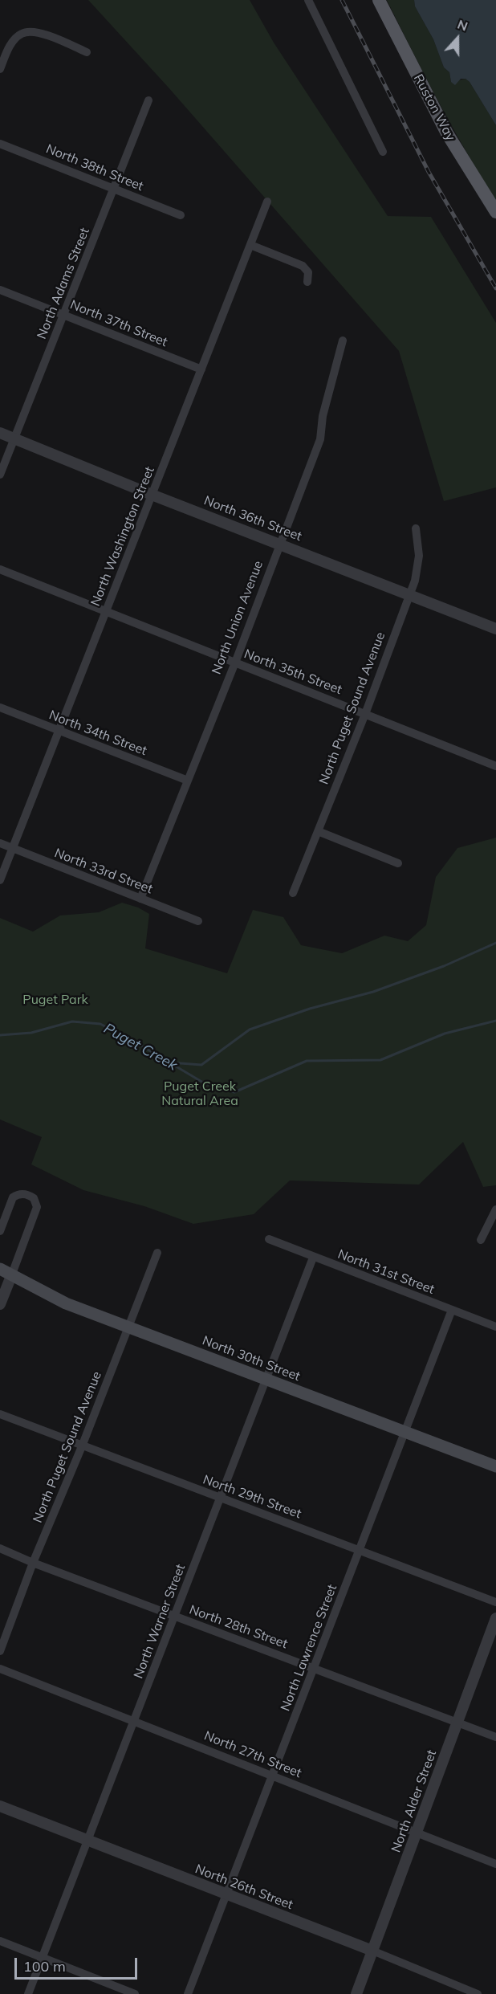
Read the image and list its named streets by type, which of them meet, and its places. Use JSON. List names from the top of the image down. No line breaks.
{"streets":{"main road":["Ruston Way","North 30th Street"],"street":["North 38th Street","North Adams Street","North 37th Street","North 36th Street","North Washington Street","North Union Avenue","North 35th Street","North Puget Sound Avenue","North 34th Street","North 33rd Street","North 31st Street","North 29th Street","North Warner Street","North 28th Street","North Lawrence Street","North 27th Street","North Alder Street","North 26th Street"]},"crossings":[["North 38th Street","North Adams Street"],["North Adams Street","North 37th Street"],["North Adams Street","North 36th Street"],["North 37th Street","North Washington Street"],["North 36th Street","North Washington Street"],["North 36th Street","North Union Avenue"],["North 36th Street","North Puget Sound Avenue"],["North Washington Street","North 35th Street"],["North Washington Street","North 34th Street"],["North Washington Street","North 33rd Street"],["North Union Avenue","North 35th Street"],["North Union Avenue","North 34th Street"],["North Union Avenue","North 33rd Street"],["North 35th Street","North Puget Sound Avenue"],["North Puget Sound Avenue","North 30th Street"],["North Puget Sound Avenue","North 29th Street"],["North Puget Sound Avenue","North 28th Street"],["North 31st Street","North Warner Street"],["North 31st Street","North Lawrence Street"],["North 30th Street","North Warner Street"],["North 30th Street","North Lawrence Street"],["North 29th Street","North Warner Street"],["North 29th Street","North Lawrence Street"],["North Warner Street","North 28th Street"],["North Warner Street","North 27th Street"],["North Warner Street","North 26th Street"],["North 28th Street","North Lawrence Street"],["North 28th Street","North Alder Street"],["North Lawrence Street","North 27th Street"],["North Lawrence Street","North 26th Street"],["North 27th Street","North Alder Street"],["North Alder Street","North 26th Street"]],"water":["Puget Creek"],"parks":["Puget Park","Puget Creek Natural Area"],"scale_bar":"100 m","north":"top"}
